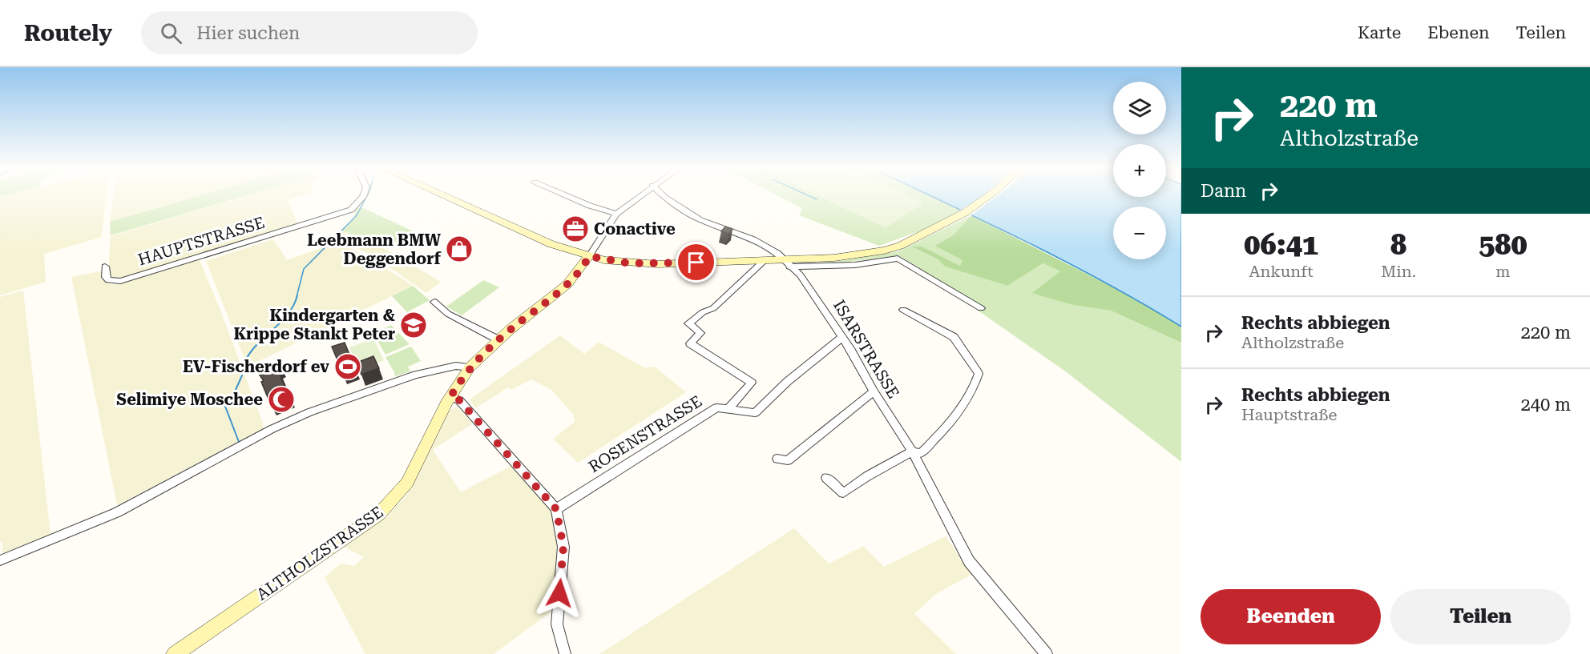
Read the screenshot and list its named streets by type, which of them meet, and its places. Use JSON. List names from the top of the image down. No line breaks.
{"streets":{"main road":["ALTHOLZSTRASSE"],"street":["HAUPTSTRASSE","ISARSTRASSE","ROSENSTRASSE"]},"crossings":[["ISARSTRASSE","ROSENSTRASSE"]],"places":{"office":["Conactive"],"shop":["Leebmann BMW Deggendorf"],"school or university":["Kindergarten & Krippe Stankt Peter"],"sports":["EV-Fischerdorf ev"],"mosque":["Selimiye Moschee"]},"page":{"header":"Routely","search":"Hier suchen","nav":["Karte","Ebenen","Teilen"],"turn":["220 m","Altholzstraße"],"map_buttons":["+","−"],"then":"Dann","eta":["06:41","Ankunft","8","Min.","580","m"],"list":[{"name":"Rechts abbiegen","note":"Altholzstraße","value":"220 m"},{"name":"Rechts abbiegen","note":"Hauptstraße","value":"240 m"}],"buttons":["Beenden","Teilen"]}}
